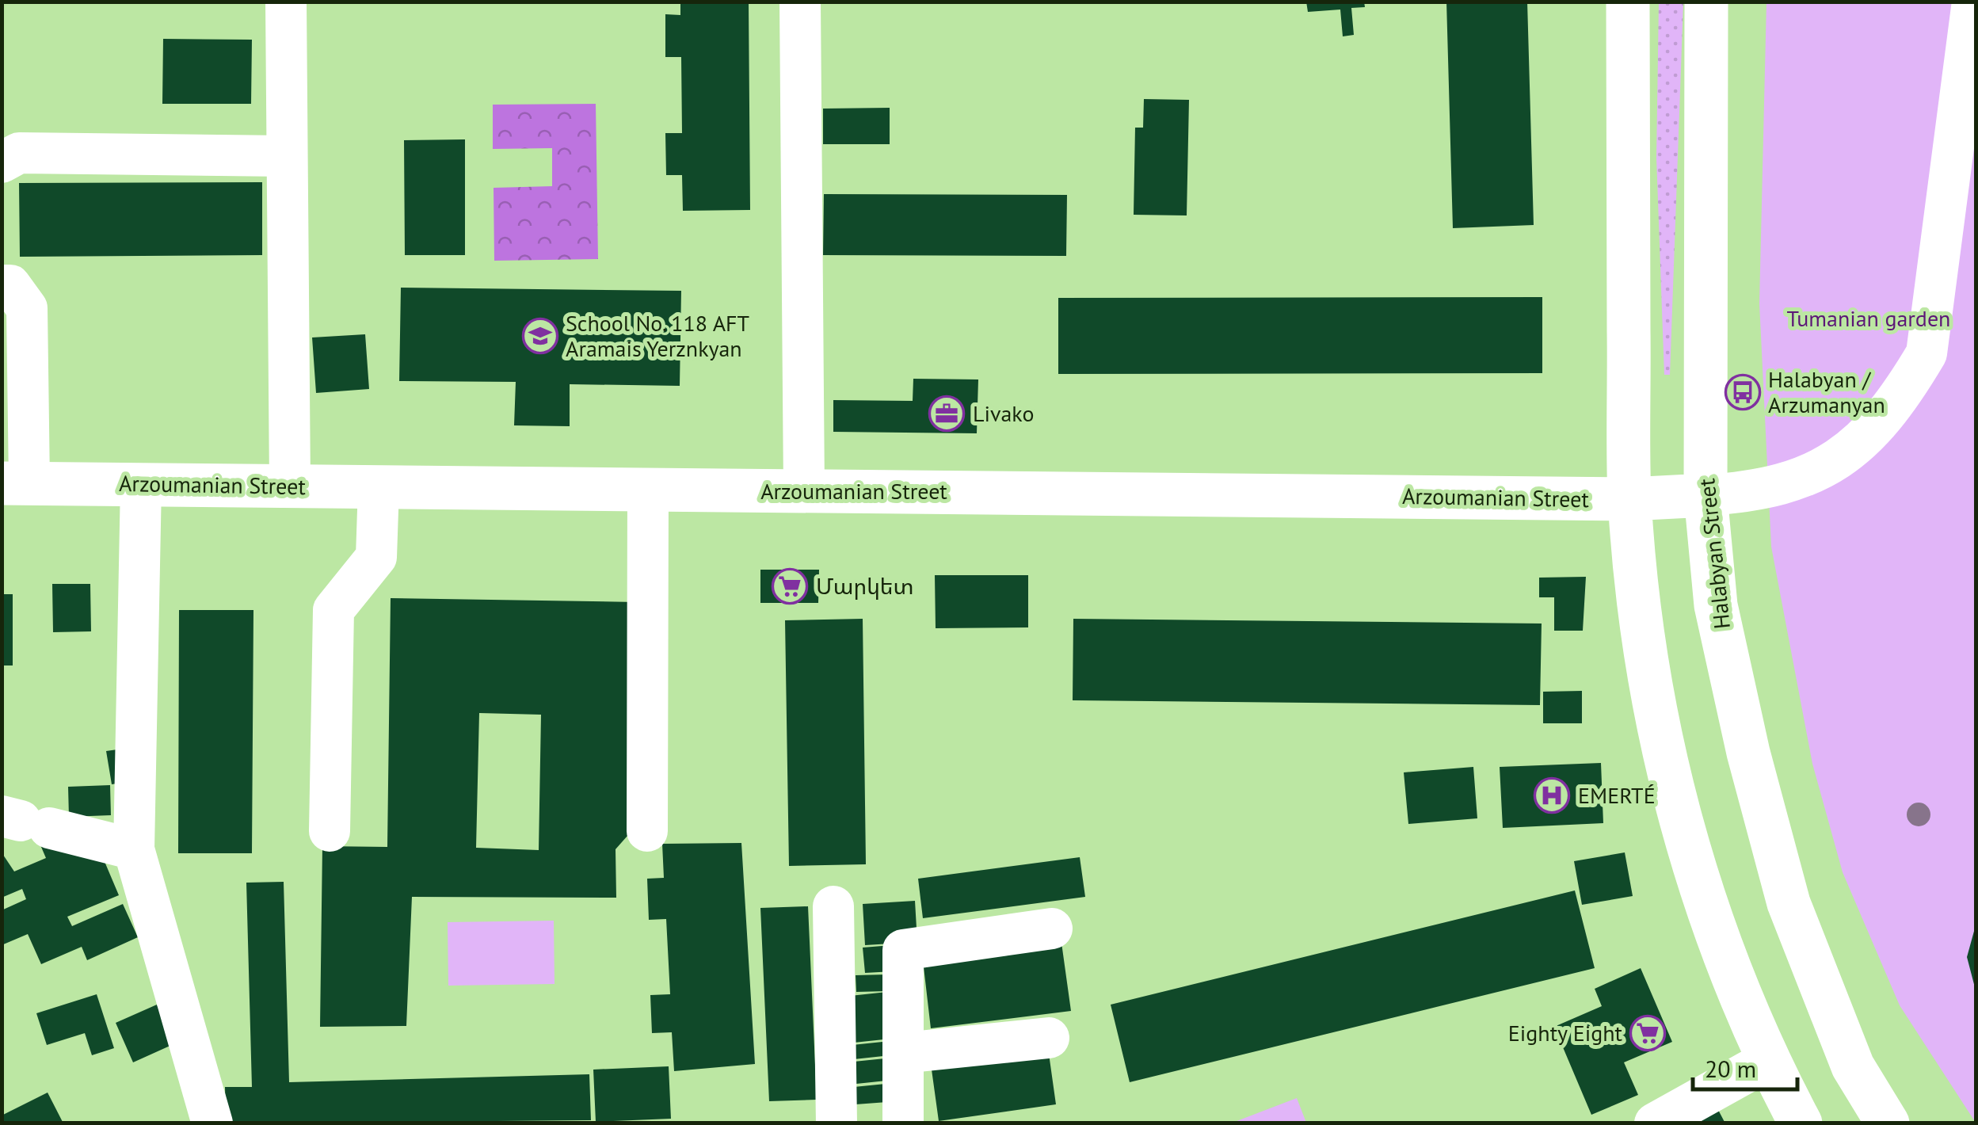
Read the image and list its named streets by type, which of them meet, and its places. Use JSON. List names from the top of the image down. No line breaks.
{"streets":{"main road":["Arzoumanian Street","Halabyan Street"]},"crossings":[["Arzoumanian Street","Halabyan Street"]],"parks":["Tumanian garden"],"places":{"school or university":["School No. 118 AFT Aramais Yerznkyan"],"bus stop":["Halabyan / Arzumanyan"],"office":["Livako"],"supermarket":["Մարկետ","Eighty Eight"],"hospital":["EMERTÉ"]},"scale_bar":"20 m"}
